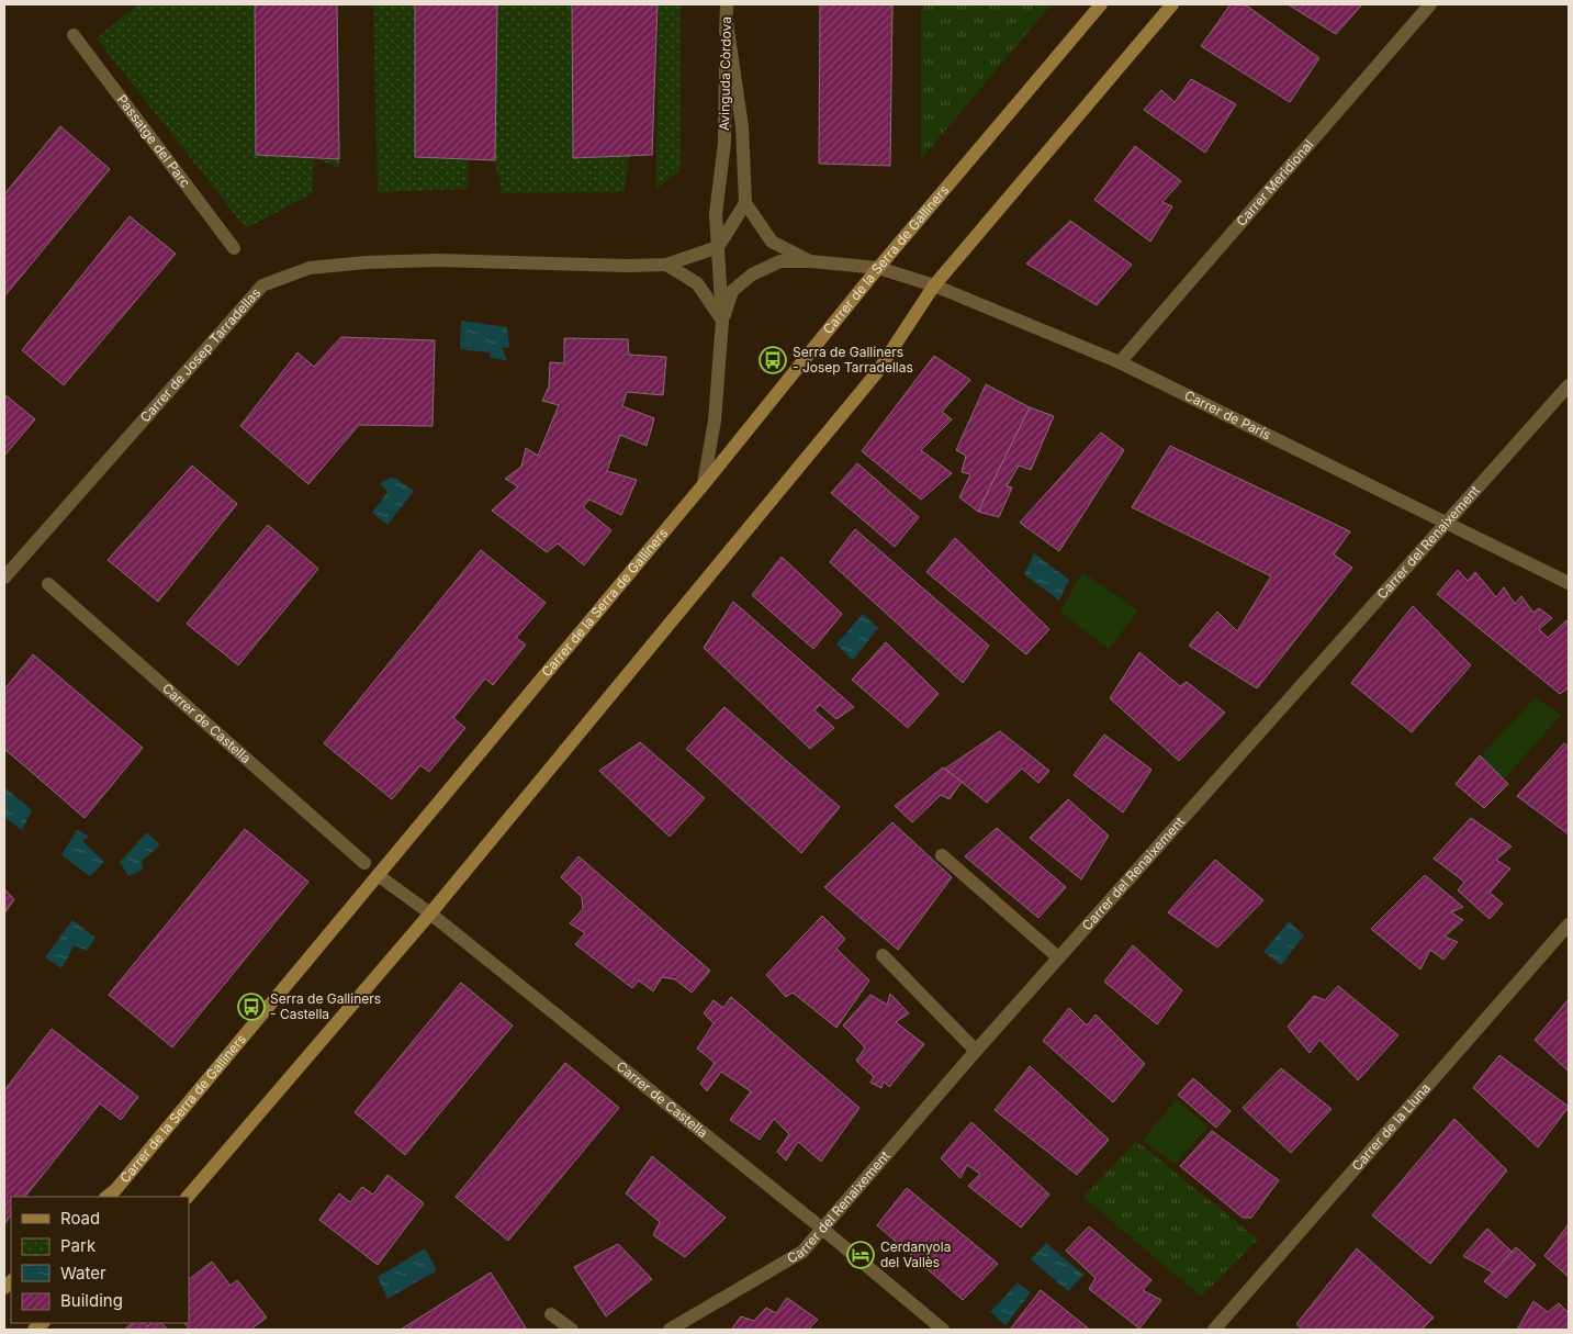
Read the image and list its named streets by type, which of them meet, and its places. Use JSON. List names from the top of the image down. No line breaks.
{"streets":{"street":["Avinguda Còrdova","Passatge del Parc","Carrer Meridional","Carrer de la Serra de Galliners","Carrer de Josep Tarradellas","Carrer de París","Carrer del Renaixement","Carrer de Castella","Carrer de la Lluna"]},"crossings":[["Avinguda Còrdova","Carrer de Josep Tarradellas"],["Avinguda Còrdova","Carrer de París"],["Carrer Meridional","Carrer de París"],["Carrer de la Serra de Galliners","Carrer de París"],["Carrer de la Serra de Galliners","Carrer de Castella"],["Carrer de París","Carrer del Renaixement"],["Carrer del Renaixement","Carrer de Castella"]],"places":{"bus stop":["Serra de Galliners - Josep Tarradellas","Serra de Galliners - Castella"],"hotel":["Cerdanyola del Vallès"]},"legend":["Road","Park","Water","Building"]}
